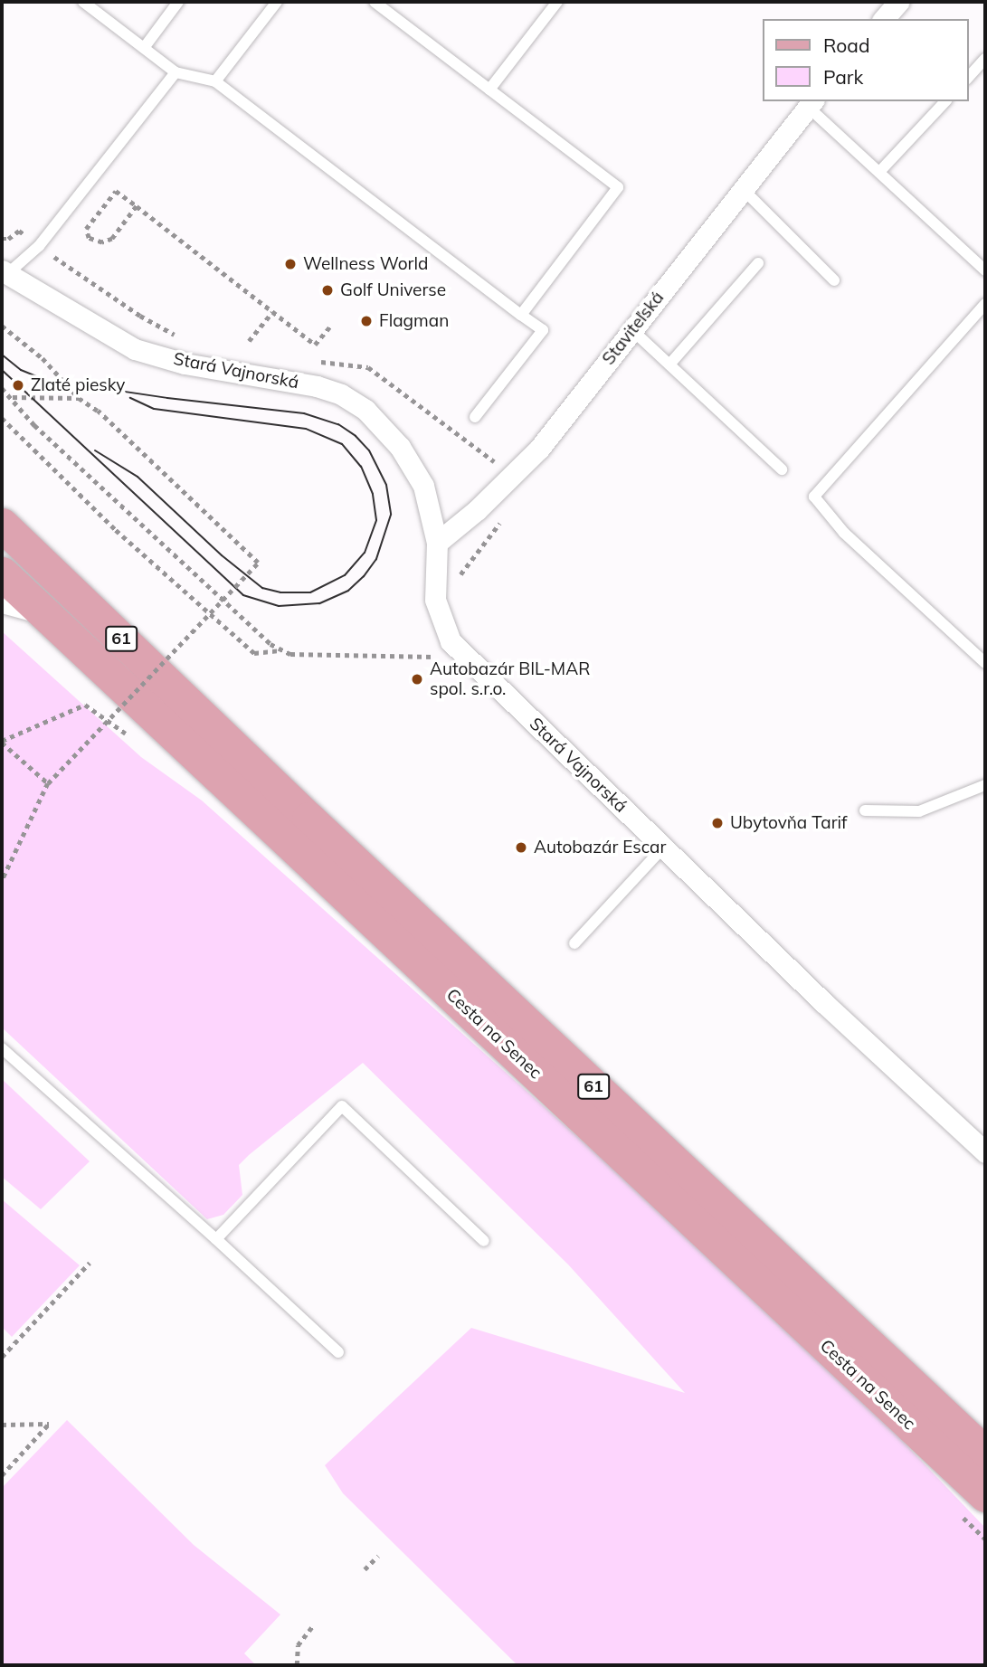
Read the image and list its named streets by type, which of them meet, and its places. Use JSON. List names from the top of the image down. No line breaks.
{"streets":{"main road":["61","Cesta na Senec"],"street":["Staviteľská","Stará Vajnorská"]},"crossings":[["Staviteľská","Stará Vajnorská"]],"places":["Wellness World","Golf Universe","Flagman","Zlaté piesky","Autobazár BIL-MAR spol. s.r.o.","Ubytovňa Tarif","Autobazár Escar"],"legend":["Road","Park"]}
